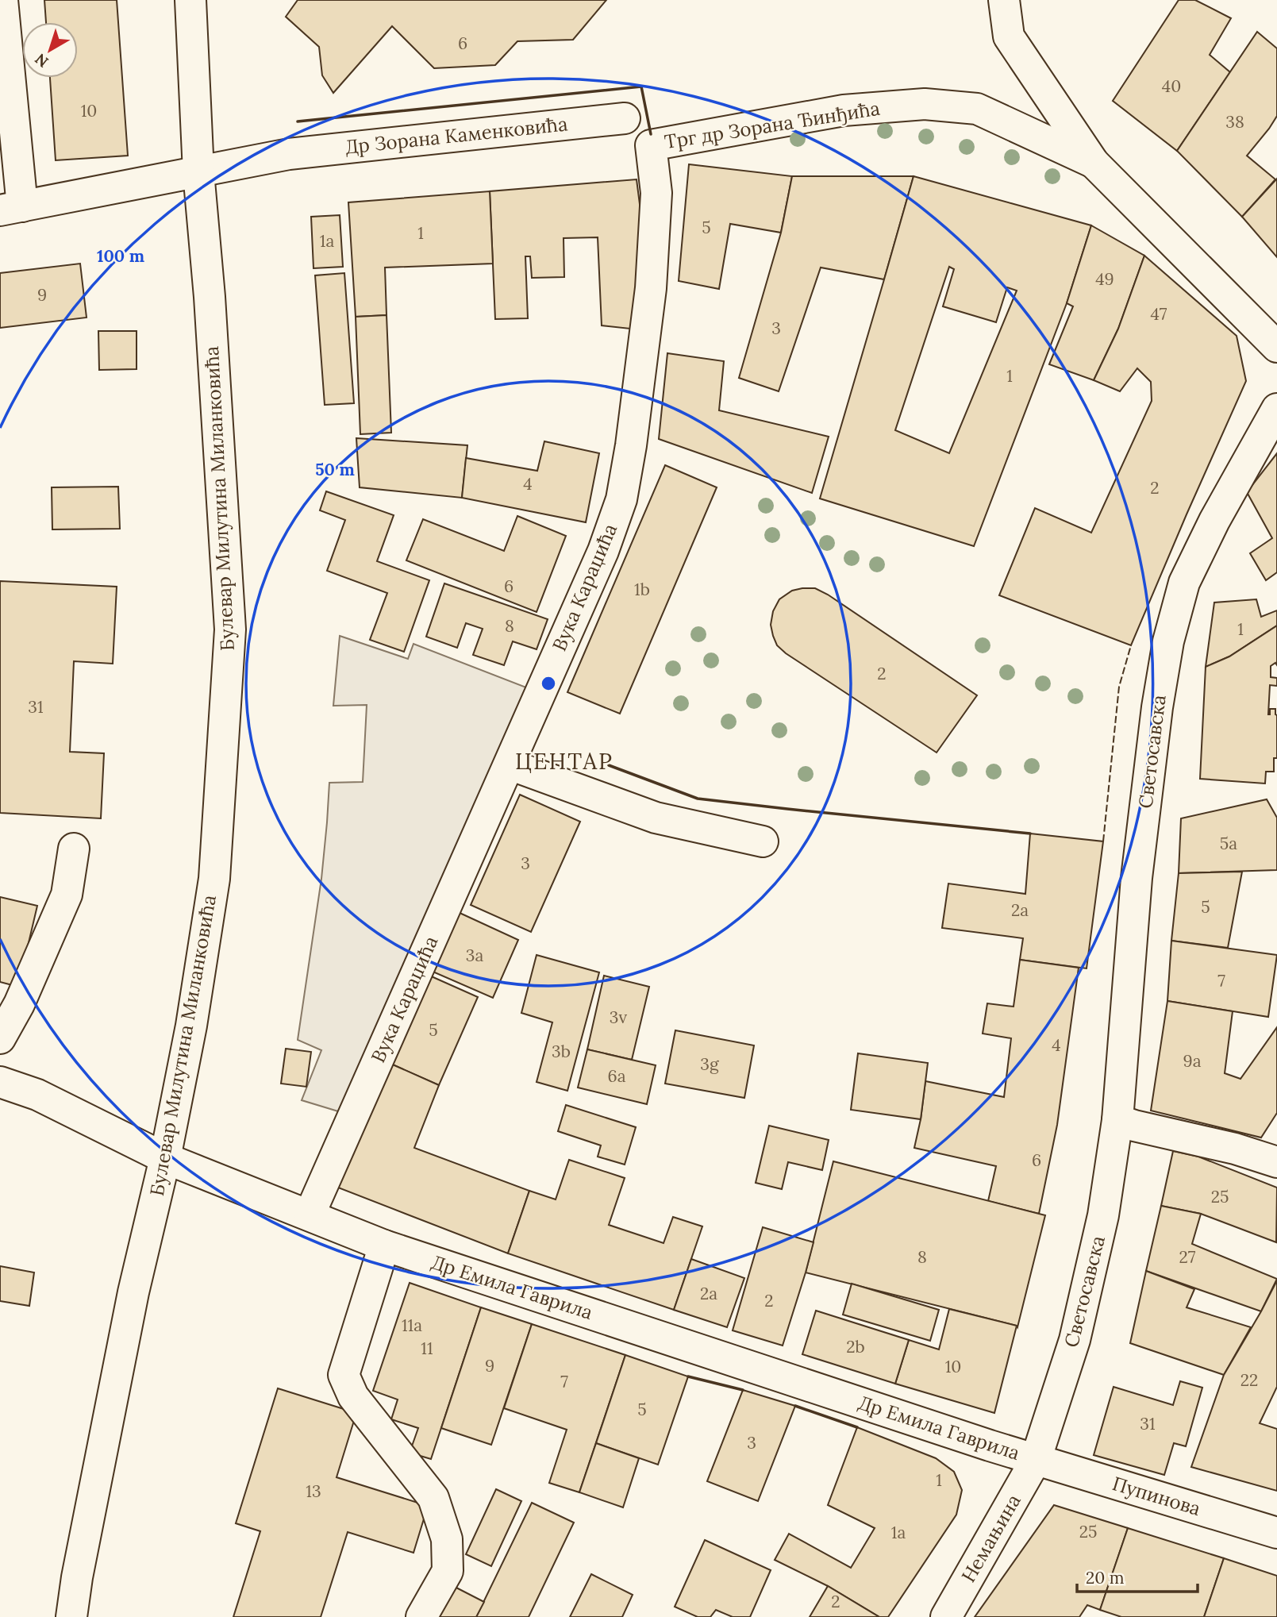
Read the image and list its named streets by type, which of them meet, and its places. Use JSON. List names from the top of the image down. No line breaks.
{"streets":{"street":["Трг др Зорана Ђинђића","Др Зорана Каменковића","Булевар Милутина Миланковића","Вука Караџића","Светосавска","Др Емила Гаврила","Пупинова","Немањина"]},"crossings":[["Трг др Зорана Ђинђића","Вука Караџића"],["Др Зорана Каменковића","Булевар Милутина Миланковића"],["Булевар Милутина Миланковића","Др Емила Гаврила"],["Вука Караџића","Др Емила Гаврила"],["Светосавска","Др Емила Гаврила"],["Светосавска","Пупинова"],["Светосавска","Немањина"],["Др Емила Гаврила","Пупинова"],["Др Емила Гаврила","Немањина"],["Пупинова","Немањина"]],"districts":["ЦЕНТАР"],"house_numbers":["6","40","10","38","5","1","1a","49","9","47","3","1","4","2","6","1b","8","1","2","31","5a","3","5","2a","3a","7","3v","5","4","3b","9a","3g","6a","6","25","8","27","2a","2","11a","2b","11","9","10","22","7","5","31","3","1","13","25","1a","2"],"scale_bar":"20 m","north":"bottom left","rings":["100 m","50 m"]}
